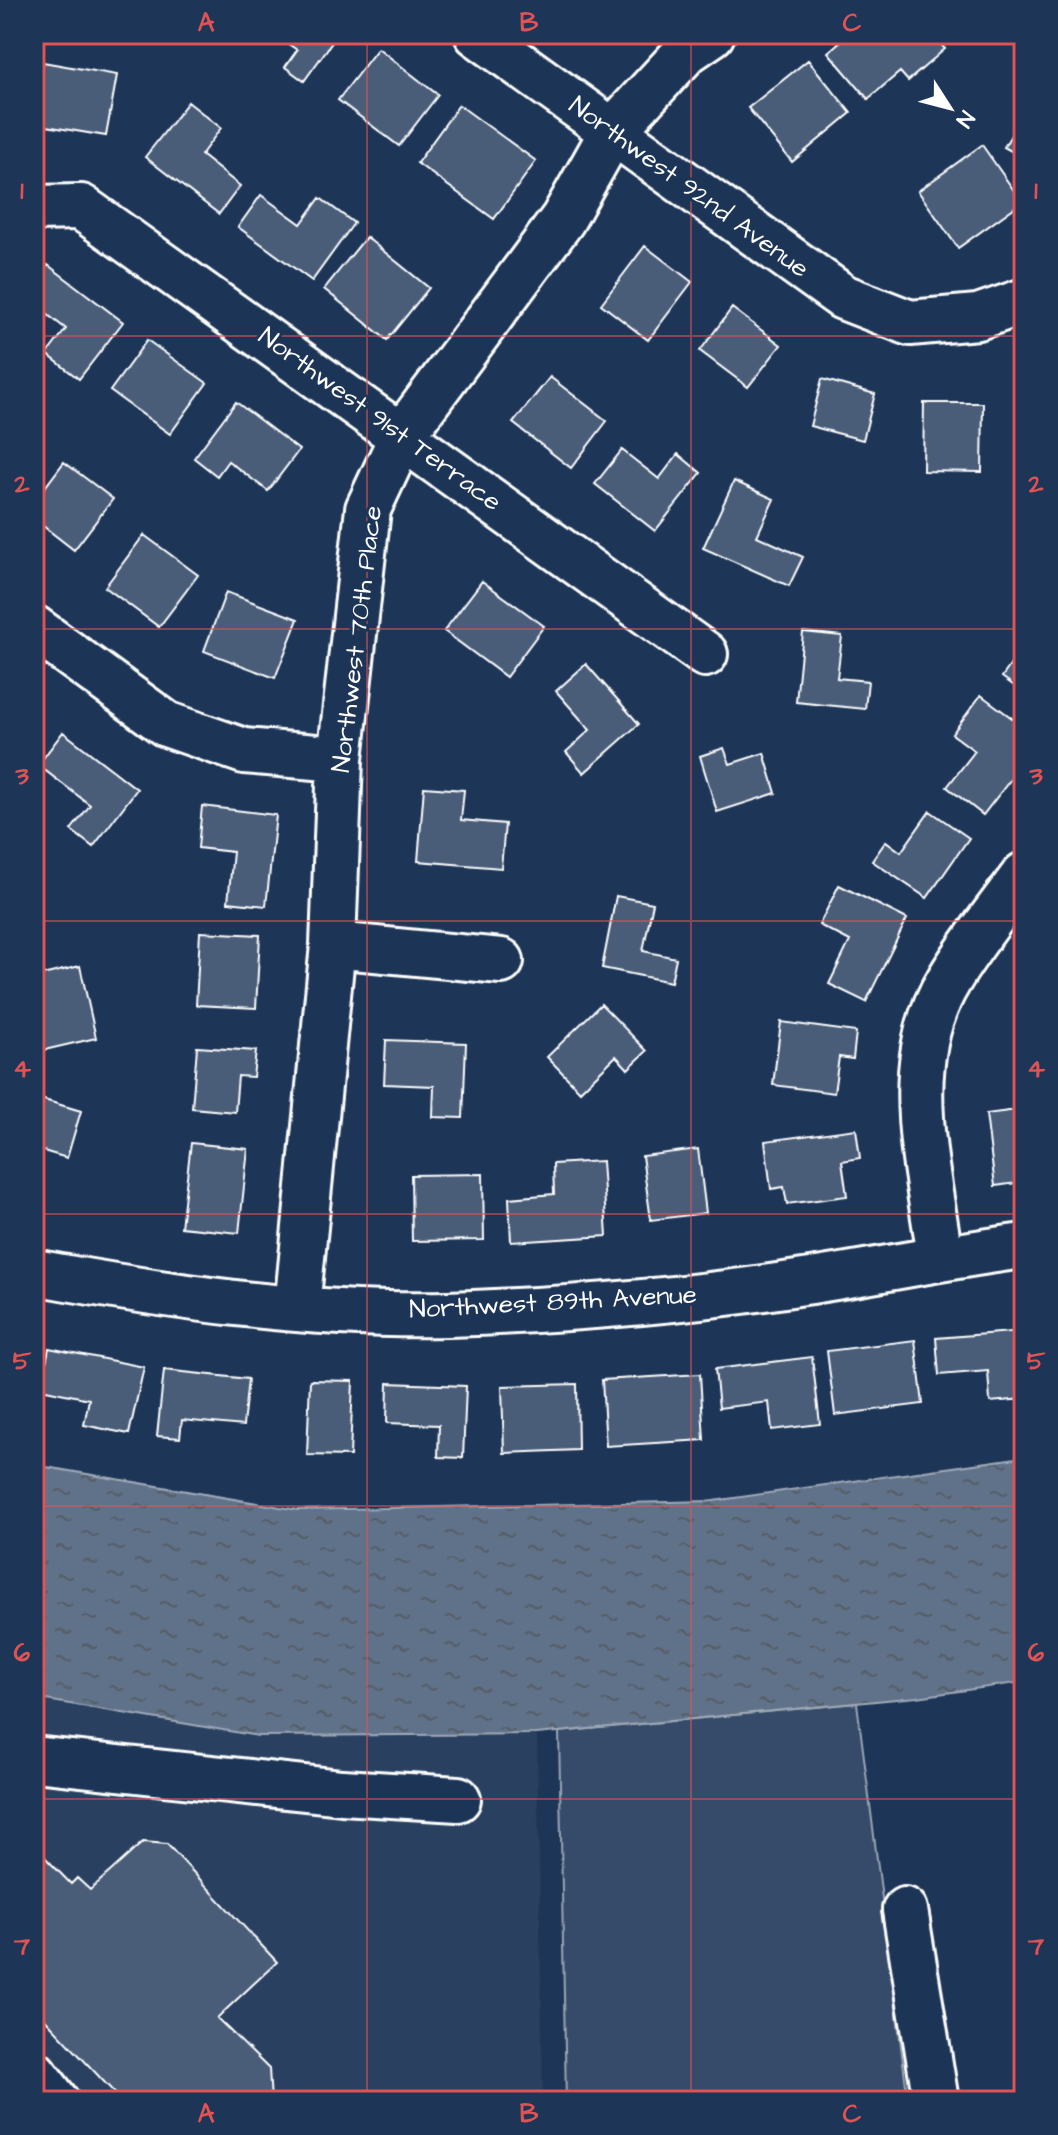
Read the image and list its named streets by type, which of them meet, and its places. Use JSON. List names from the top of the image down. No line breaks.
{"streets":{"street":["Northwest 92nd Avenue","Northwest 91st Terrace","Northwest 70th Place","Northwest 89th Avenue"]},"crossings":[["Northwest 92nd Avenue","Northwest 70th Place"],["Northwest 91st Terrace","Northwest 70th Place"],["Northwest 70th Place","Northwest 89th Avenue"]],"north":"bottom right","grid":{"columns":["A","B","C"],"rows":["1","2","3","4","5","6","7"]}}
